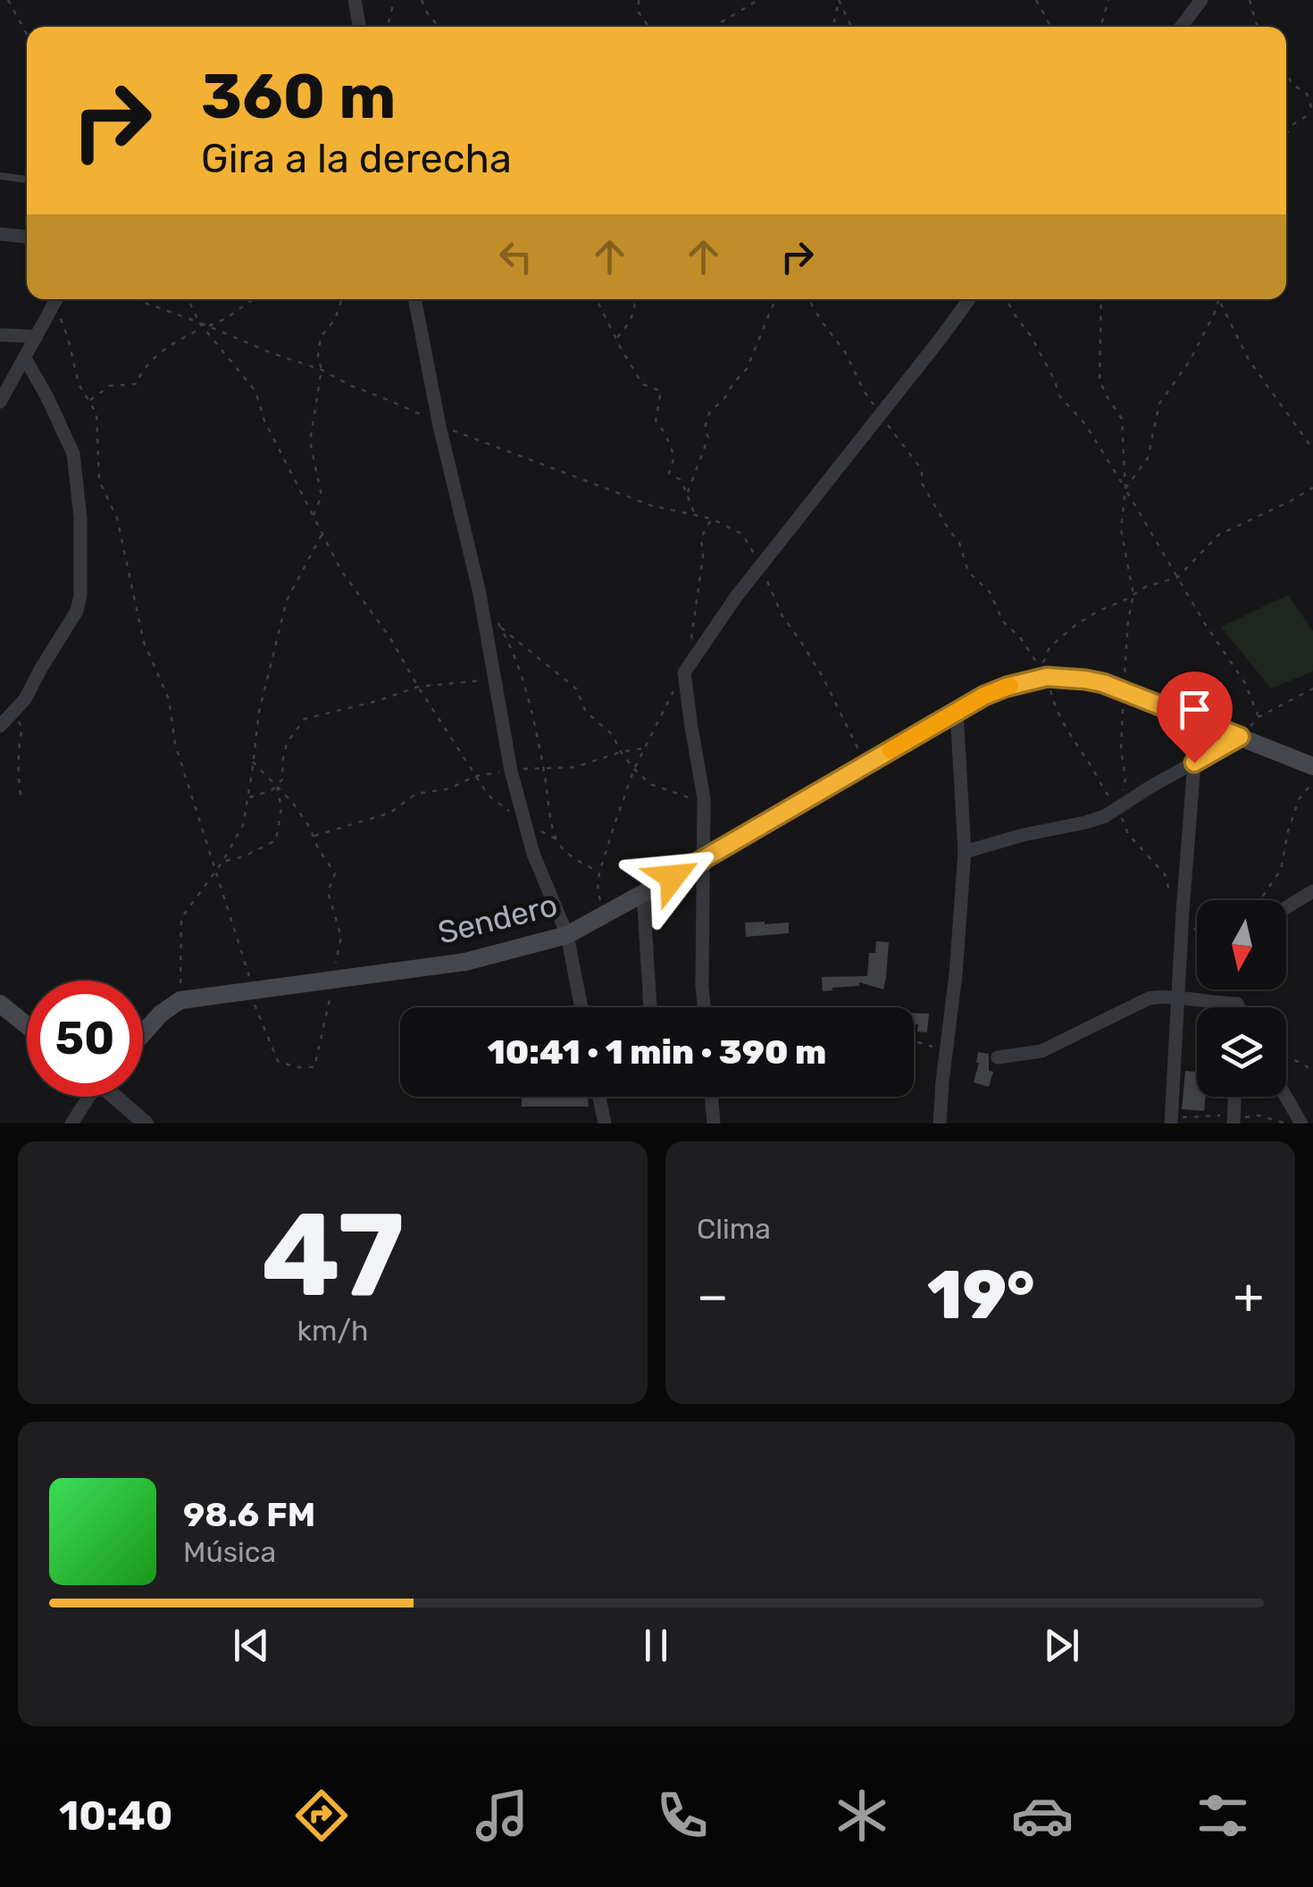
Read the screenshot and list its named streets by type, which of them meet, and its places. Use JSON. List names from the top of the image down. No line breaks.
{"streets":{"main road":["Sendero"]},"north":"bottom","page":{"turn":["360 m","Gira a la derecha"],"limit":"50","trip":"10:41 · 1 min · 390 m","tile":[["47","km/h"],"Clima"],"heat":["−","19°","+"],"song":["98.6 FM","Música"],"tabs":"10:40"}}
